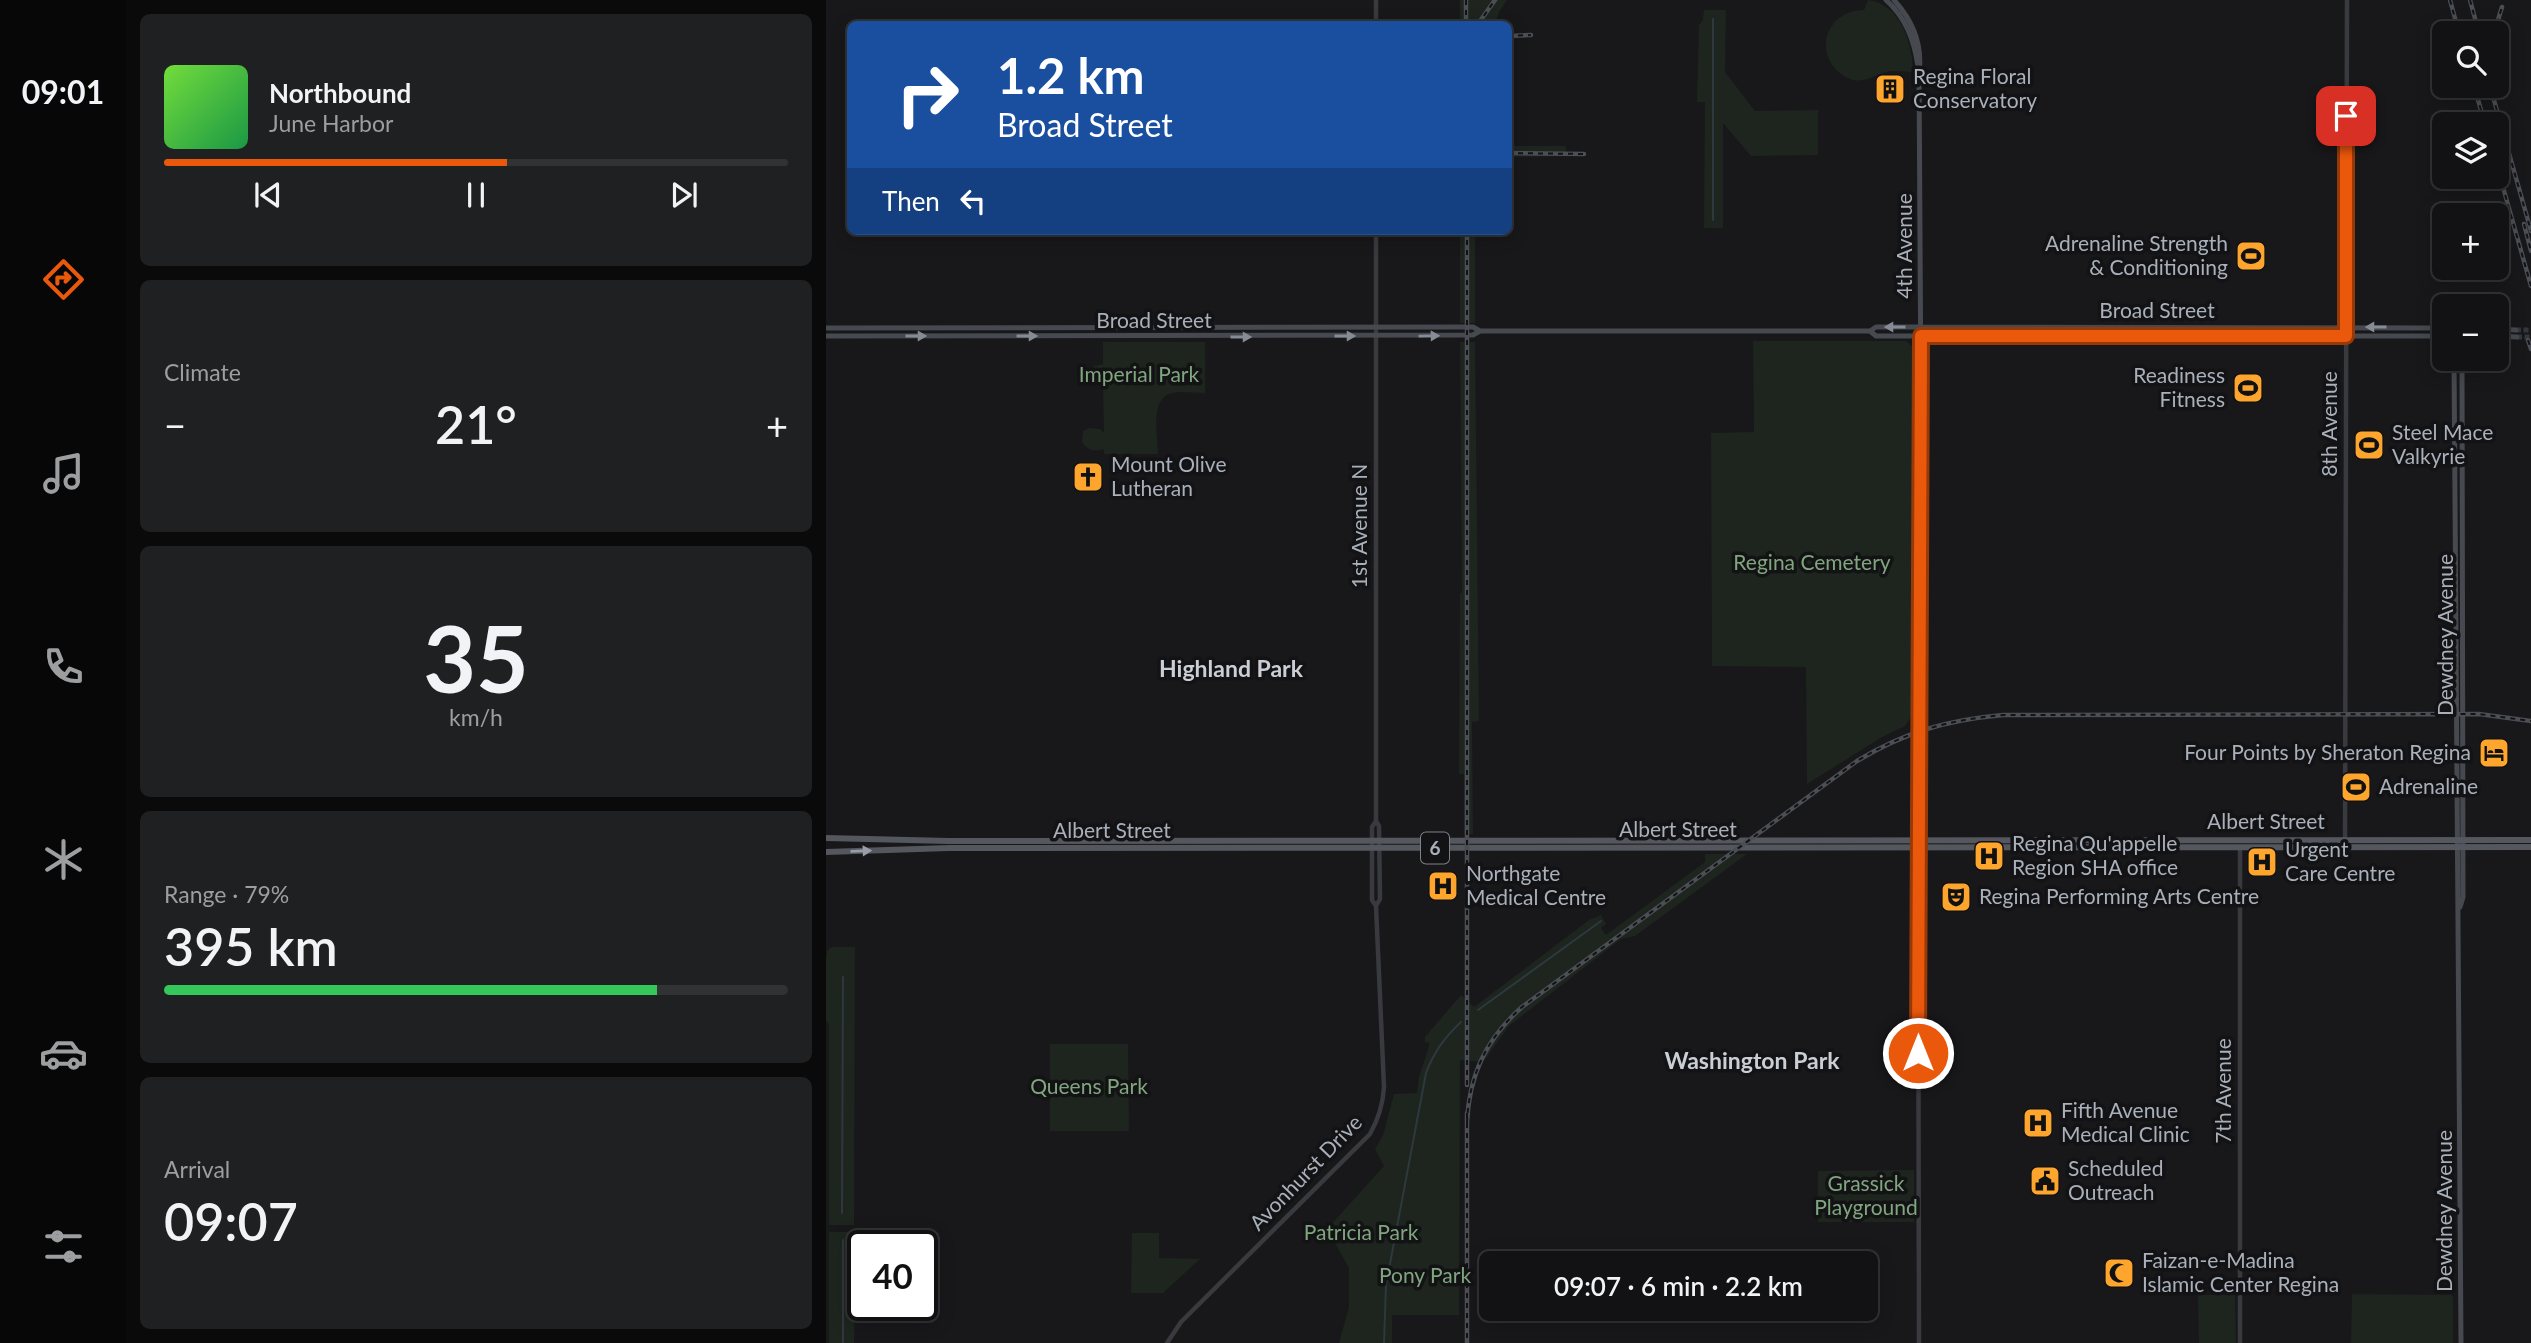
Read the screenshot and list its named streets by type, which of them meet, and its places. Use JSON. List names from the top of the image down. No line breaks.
{"streets":{"main road":["4th Avenue","Broad Street","Dewdney Avenue","Albert Street","6"],"street":["8th Avenue","1st Avenue N","7th Avenue","Avonhurst Drive"]},"crossings":[["4th Avenue","Broad Street"],["4th Avenue","Albert Street"],["Broad Street","8th Avenue"],["Broad Street","1st Avenue N"],["8th Avenue","Albert Street"],["1st Avenue N","Albert Street"],["1st Avenue N","Avonhurst Drive"],["Dewdney Avenue","Albert Street"],["Albert Street","7th Avenue"],["Albert Street","Avonhurst Drive"]],"districts":["Highland Park","Washington Park"],"parks":["Imperial Park","Regina Cemetery","Queens Park","Grassick Playground","Patricia Park","Pony Park"],"places":{"building":["Regina Floral Conservatory"],"sports":["Adrenaline Strength & Conditioning","Readiness Fitness","Steel Mace Valkyrie","Adrenaline"],"church":["Mount Olive Lutheran"],"hotel":["Four Points by Sheraton Regina"],"hospital":["Regina Qu'appelle Region SHA office","Urgent Care Centre","Northgate Medical Centre","Fifth Avenue Medical Clinic"],"theatre":["Regina Performing Arts Centre"],"public building":["Scheduled Outreach"],"mosque":["Faizan-e-Madina Islamic Center Regina"]},"page":{"tabs":"09:01","map_buttons":["+","−"],"turn":["1.2 km","Broad Street"],"song":["Northbound","June Harbor"],"then":"Then","tile":["Climate",["35","km/h"],["Range · 79%","395 km"],["Arrival","09:07"]],"heat":["−","21°","+"],"limit":"40","trip":"09:07 · 6 min · 2.2 km"}}
